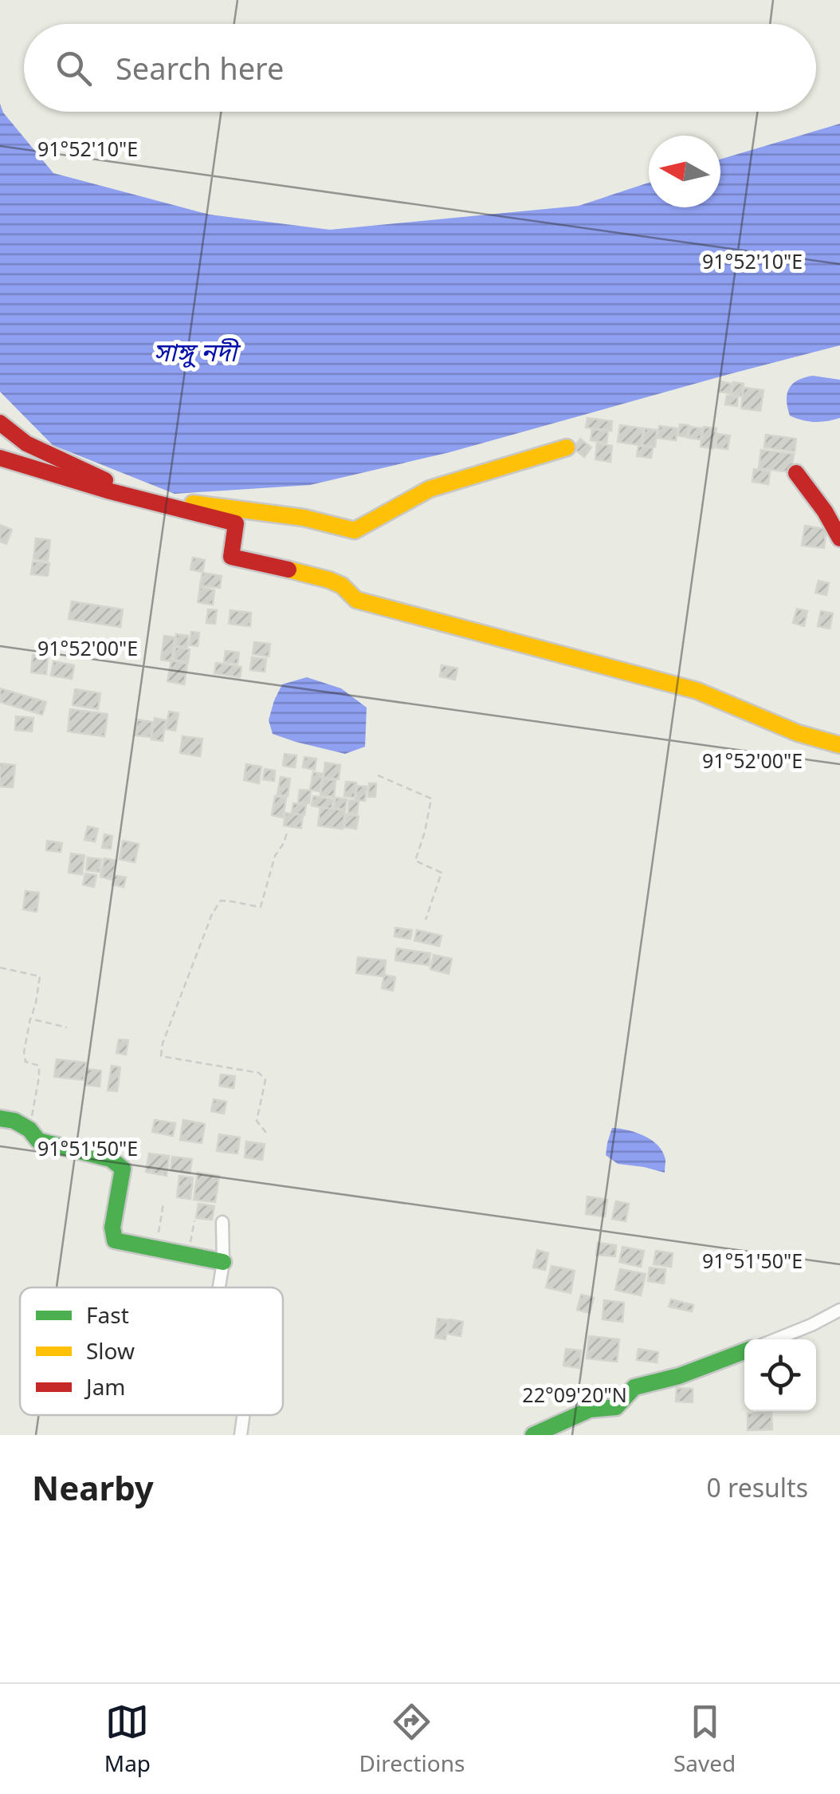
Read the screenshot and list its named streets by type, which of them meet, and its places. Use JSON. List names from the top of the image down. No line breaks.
{"water":["সাঙ্গু নদী"],"legend":["Fast","Slow","Jam"],"north":"left","page":{"search":"Search here","heading":["Nearby","0 results"],"nav":["Map","Directions","Saved"]},"coordinates":["91°52'10\"E","91°52'00\"E","91°51'50\"E","22°09'20\"N"]}
